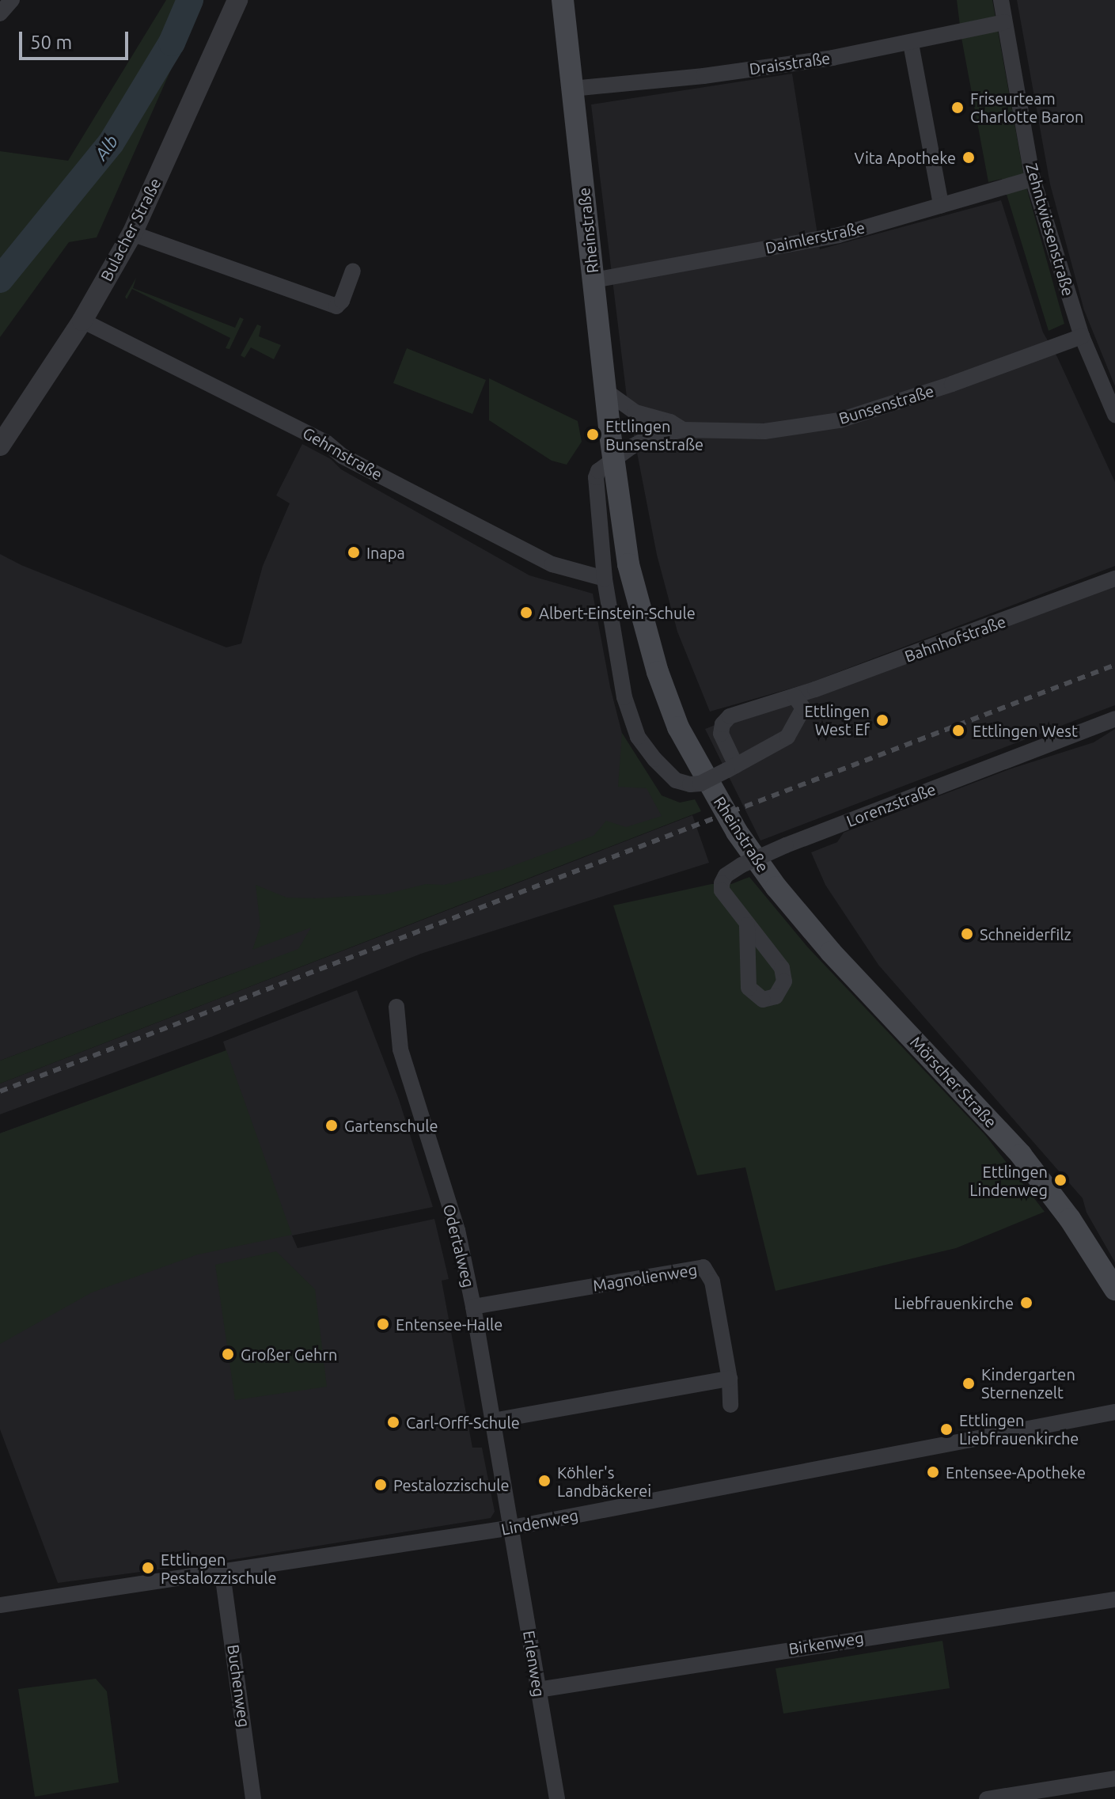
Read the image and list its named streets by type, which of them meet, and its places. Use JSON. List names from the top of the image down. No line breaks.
{"streets":{"main road":["Rheinstraße","Mörscher Straße"],"street":["Draisstraße","Bulacher Straße","Zehntwiesenstraße","Daimlerstraße","Bunsenstraße","Gehrnstraße","Bahnhofstraße","Lorenzstraße","Odertalweg","Magnolienweg","Lindenweg","Birkenweg","Erlenweg","Buchenweg"]},"crossings":[["Draisstraße","Zehntwiesenstraße"],["Draisstraße","Rheinstraße"],["Bulacher Straße","Gehrnstraße"],["Zehntwiesenstraße","Daimlerstraße"],["Zehntwiesenstraße","Bunsenstraße"],["Rheinstraße","Daimlerstraße"],["Rheinstraße","Bunsenstraße"],["Rheinstraße","Gehrnstraße"],["Rheinstraße","Bahnhofstraße"],["Rheinstraße","Mörscher Straße"],["Odertalweg","Magnolienweg"],["Odertalweg","Lindenweg"],["Odertalweg","Erlenweg"],["Lindenweg","Erlenweg"],["Lindenweg","Buchenweg"],["Birkenweg","Erlenweg"]],"water":["Alb"],"places":["Friseurteam Charlotte Baron","Vita Apotheke","Ettlingen Bunsenstraße","Inapa","Albert-Einstein-Schule","Ettlingen West Ef","Ettlingen West","Schneiderfilz","Gartenschule","Ettlingen Lindenweg","Liebfrauenkirche","Entensee-Halle","Großer Gehrn","Kindergarten Sternenzelt","Carl-Orff-Schule","Ettlingen Liebfrauenkirche","Entensee-Apotheke","Köhler's Landbäckerei","Pestalozzischule","Ettlingen Pestalozzischule"],"scale_bar":"50 m"}
